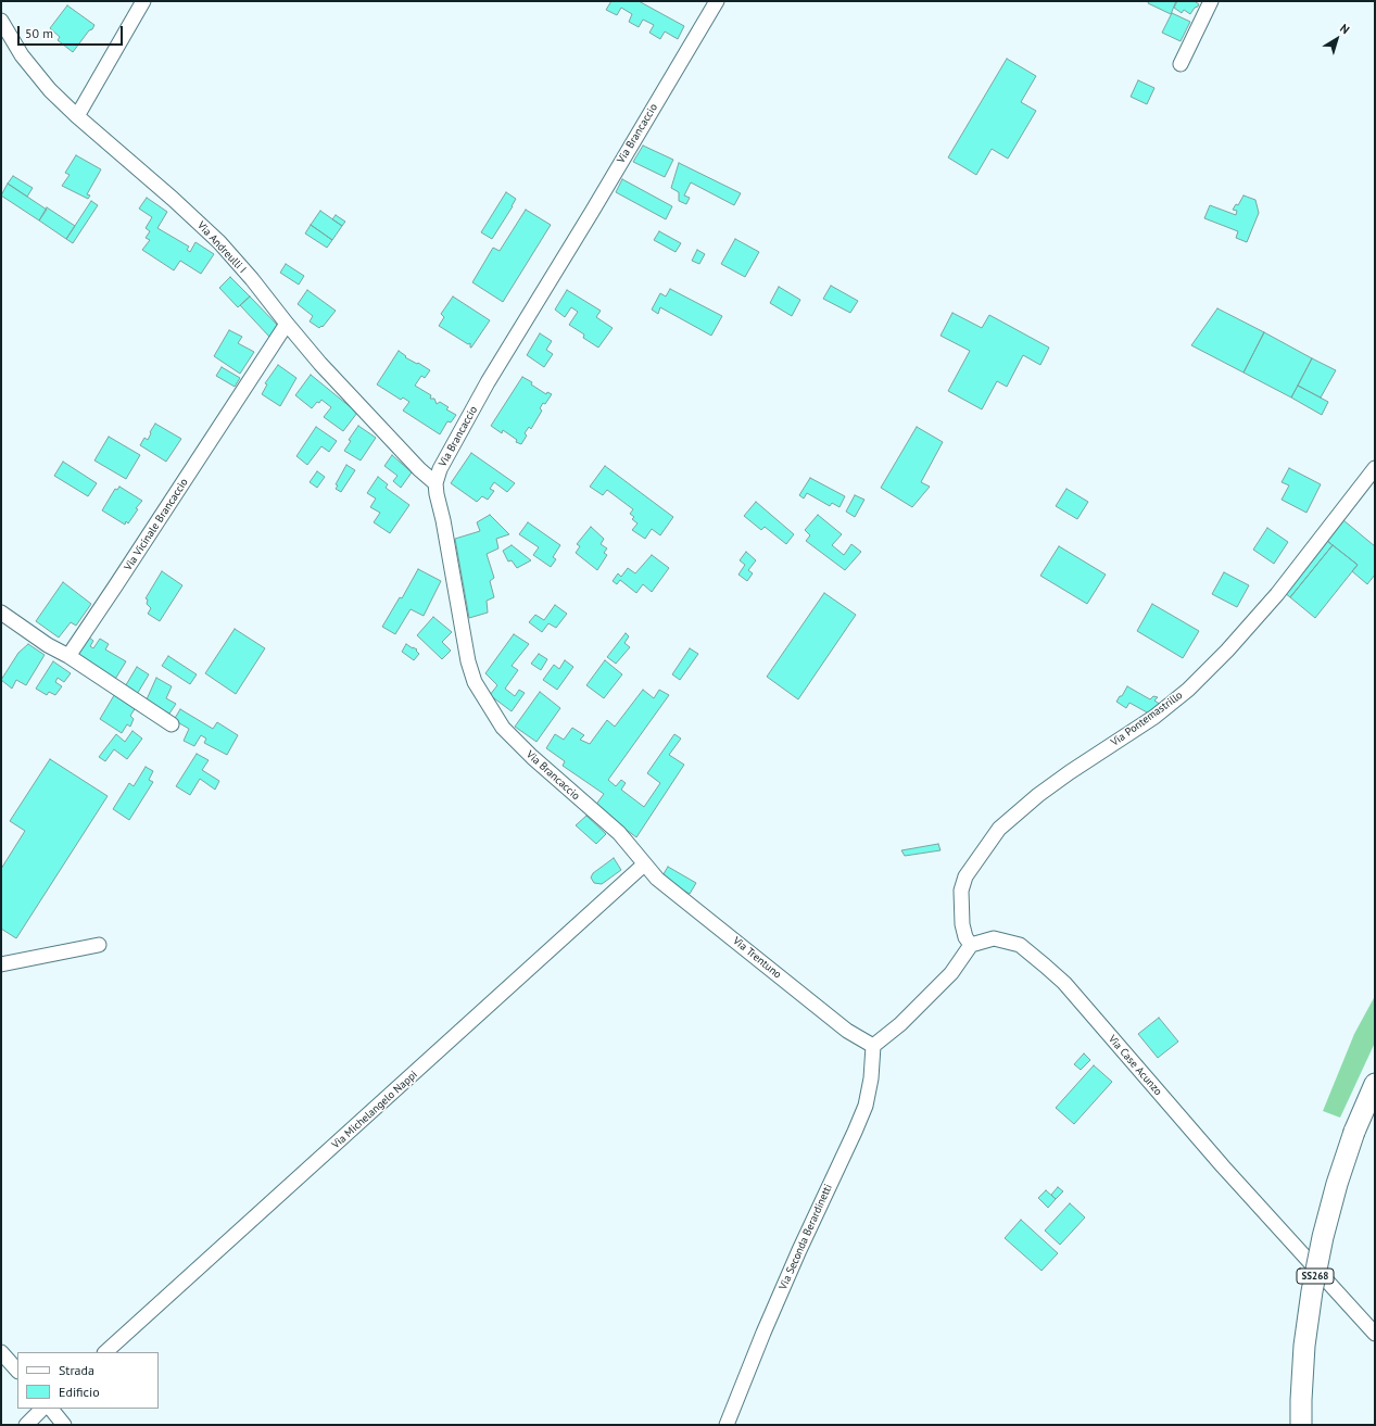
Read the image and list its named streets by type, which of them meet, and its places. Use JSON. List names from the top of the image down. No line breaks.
{"streets":{"highway":["SS268"],"street":["Via Brancaccio","Via Andreulli I","Via Vicinale Brancaccio","Via Pontemastrillo","Via Trentuno","Via Case Acunzo","Via Michelangelo Nappi","Via Seconda Berardinetti"]},"crossings":[["Via Brancaccio","Via Andreulli I"],["Via Brancaccio","Via Trentuno"],["Via Brancaccio","Via Michelangelo Nappi"],["Via Andreulli I","Via Vicinale Brancaccio"],["Via Pontemastrillo","Via Case Acunzo"],["Via Trentuno","Via Michelangelo Nappi"],["Via Trentuno","Via Seconda Berardinetti"]],"legend":["Strada","Edificio"],"scale_bar":"50 m","north":"top right"}
